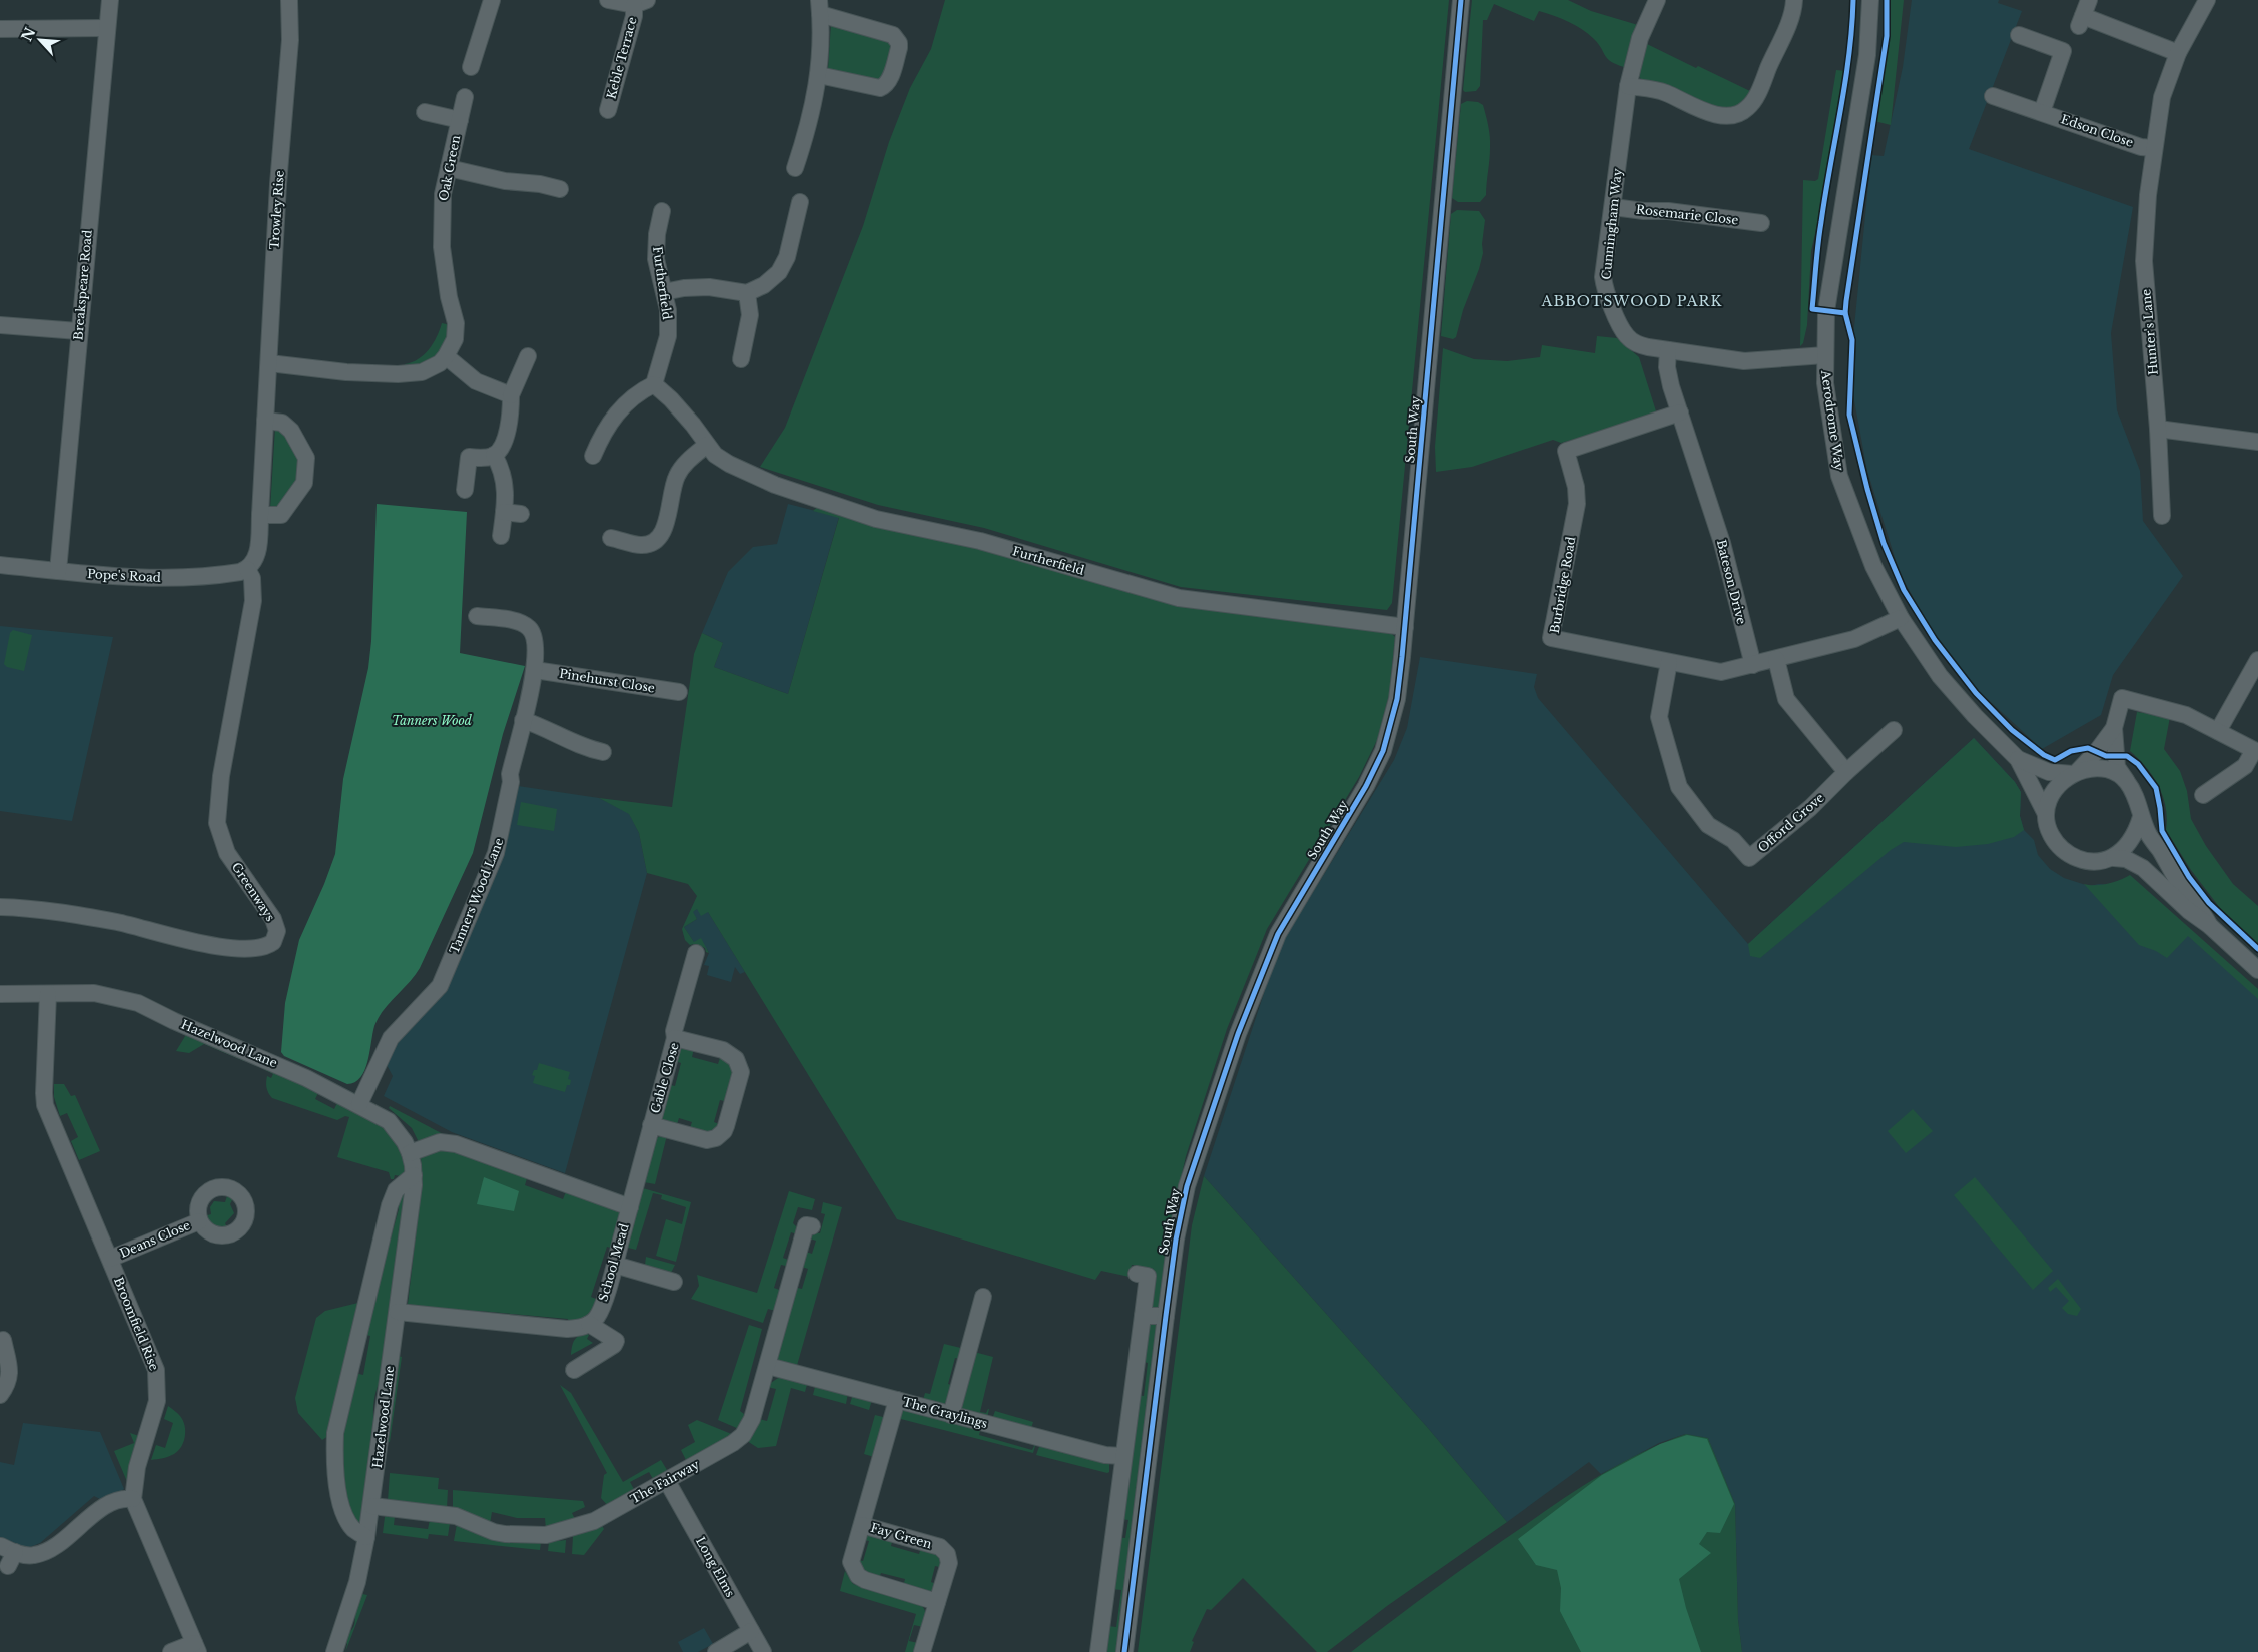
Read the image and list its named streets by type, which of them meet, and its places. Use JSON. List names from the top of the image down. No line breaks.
{"streets":{"street":["Keble Terrace","Edson Close","Oak Green","Trowley Rise","Rosemarie Close","Cunningham Way","Furtherfield","Breakspeare Road","Hunter's Lane","Aerodrome Way","South Way","Pope's Road","Bateson Drive","Burbridge Road","Pinehurst Close","Offord Grove","Greenways","Tanners Wood Lane","Hazelwood Lane","Gable Close","Deans Close","School Mead","Broomfield Rise","The Graylings","The Fairway","Fay Green","Long Elms"]},"crossings":[["Edson Close","Hunter's Lane"],["Trowley Rise","Pope's Road"],["Trowley Rise","Greenways"],["Rosemarie Close","Cunningham Way"],["Cunningham Way","Aerodrome Way"],["Cunningham Way","Bateson Drive"],["Furtherfield","South Way"],["Breakspeare Road","Pope's Road"],["Pope's Road","Greenways"],["Bateson Drive","Burbridge Road"],["Burbridge Road","Offord Grove"],["Pinehurst Close","Tanners Wood Lane"],["Tanners Wood Lane","Hazelwood Lane"],["Hazelwood Lane","School Mead"],["Hazelwood Lane","Broomfield Rise"],["Hazelwood Lane","The Fairway"],["Gable Close","School Mead"],["Deans Close","Broomfield Rise"],["The Graylings","The Fairway"],["The Graylings","Fay Green"],["The Fairway","Long Elms"]],"districts":["ABBOTSWOOD PARK"],"parks":["Tanners Wood"],"north":"top left"}
